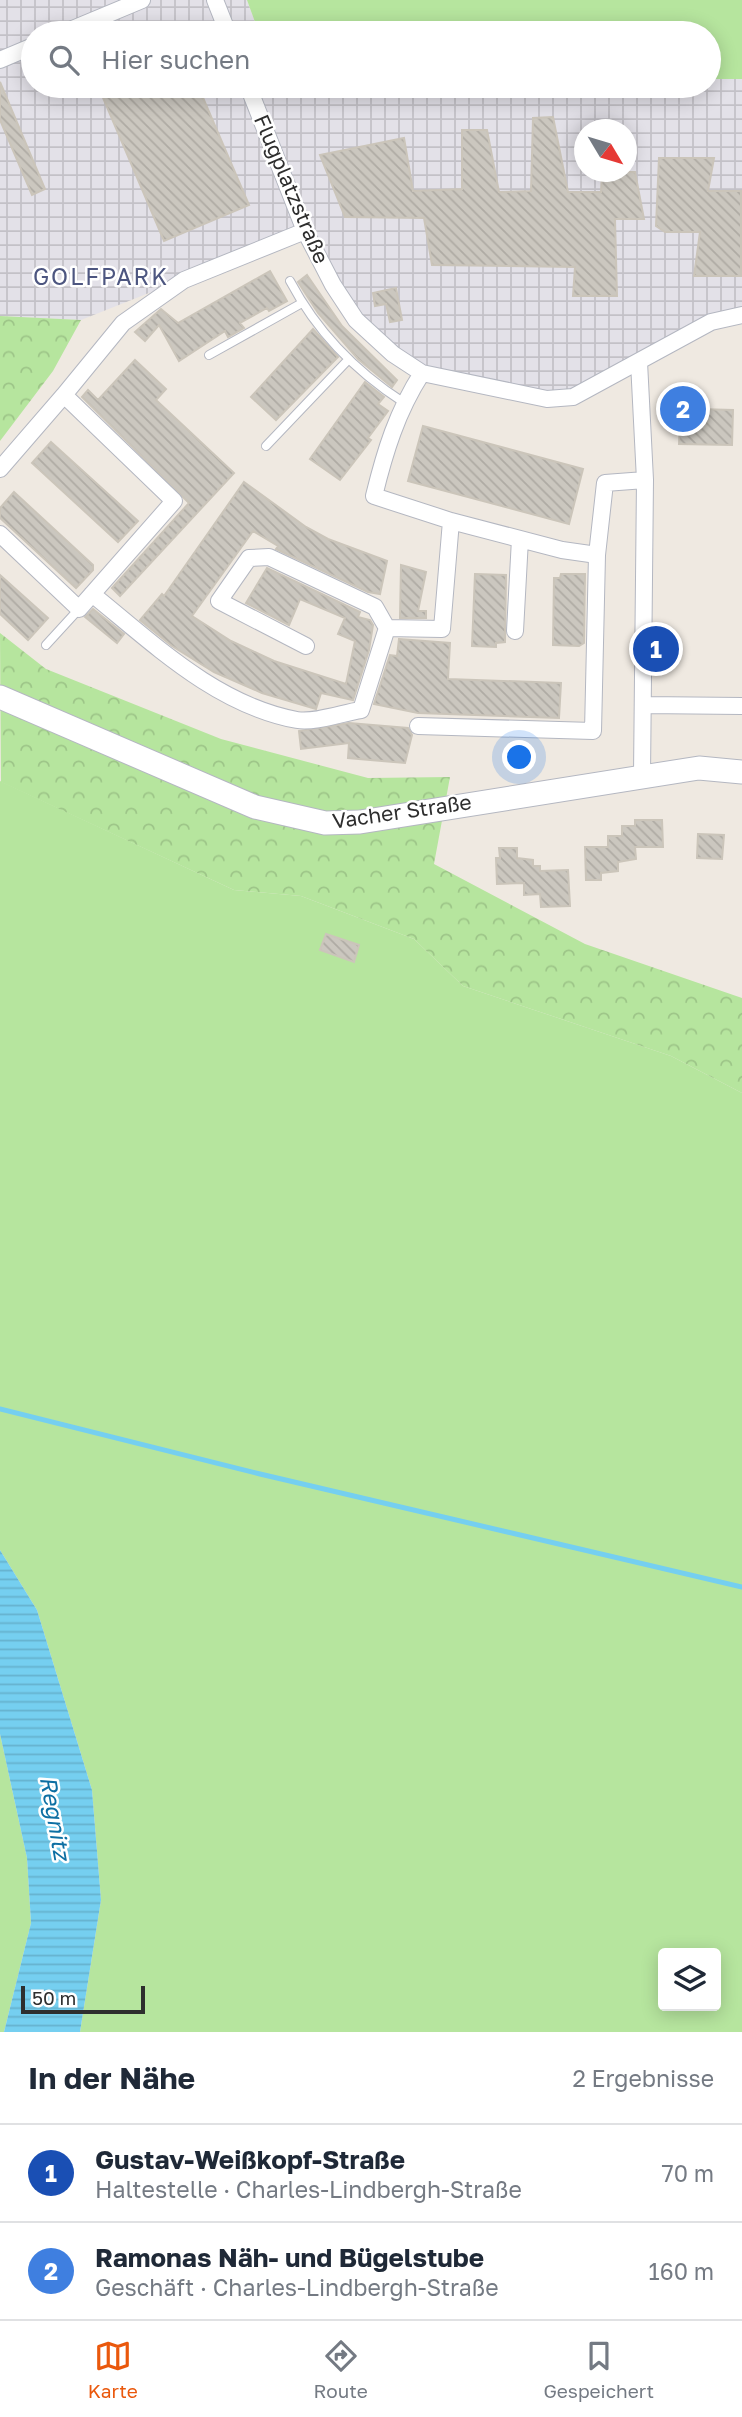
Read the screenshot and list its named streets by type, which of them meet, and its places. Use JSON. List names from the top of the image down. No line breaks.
{"streets":{"street":["Flugplatzstraße","Vacher Straße"]},"districts":["GOLFPARK"],"water":["Regnitz"],"scale_bar":"50 m","north":"bottom right","page":{"search":"Hier suchen","pins":["2","1"],"scale":"50 m","heading":["In der Nähe","2 Ergebnisse"],"list":[{"mark":"1","name":"Gustav-Weißkopf-Straße","note":"Haltestelle · Charles-Lindbergh-Straße","value":"70 m"},{"mark":"2","name":"Ramonas Näh- und Bügelstube","note":"Geschäft · Charles-Lindbergh-Straße","value":"160 m"}],"nav":["Karte","Route","Gespeichert"]}}
